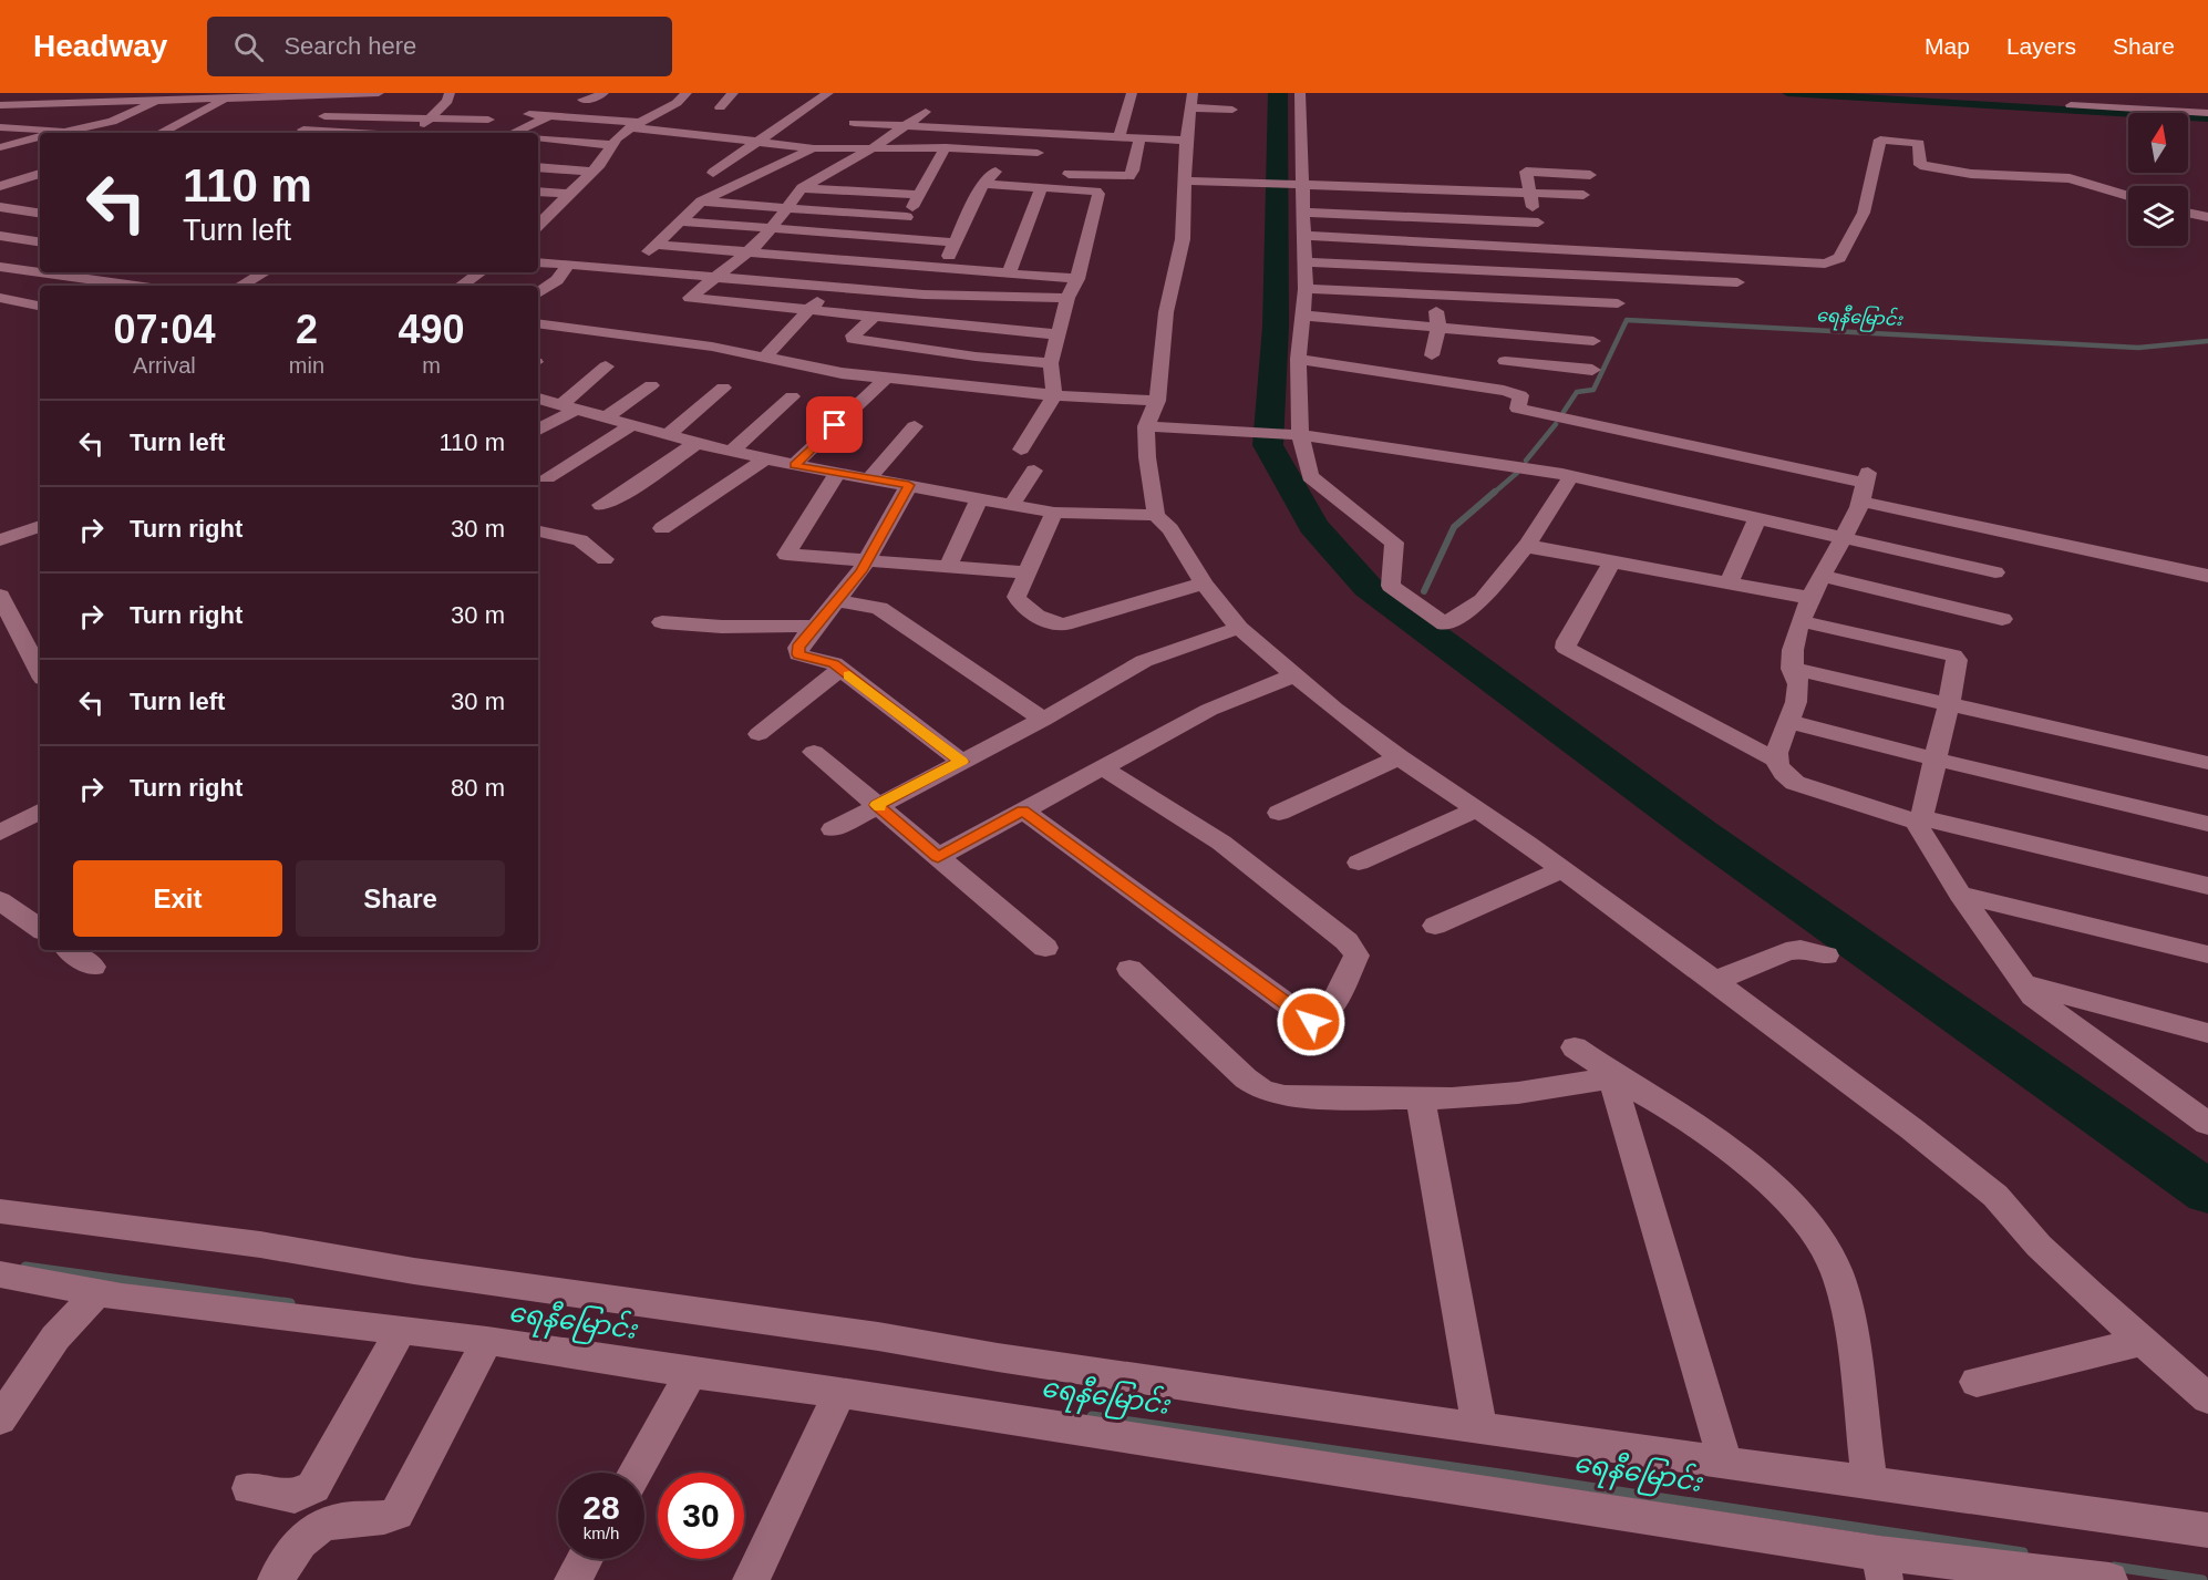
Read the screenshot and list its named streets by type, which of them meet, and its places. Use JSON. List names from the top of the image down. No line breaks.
{"water":["ရေနီမြောင်း"],"north":"top","page":{"header":"Headway","search":"Search here","nav":["Map","Layers","Share"],"turn":["110 m","Turn left"],"eta":["07:04","Arrival","2","min","490","m"],"list":[{"name":"Turn left","value":"110 m"},{"name":"Turn right","value":"30 m"},{"name":"Turn right","value":"30 m"},{"name":"Turn left","value":"30 m"},{"name":"Turn right","value":"80 m"}],"buttons":["Exit","Share"],"speed":"28 km/h","limit":"30"}}
